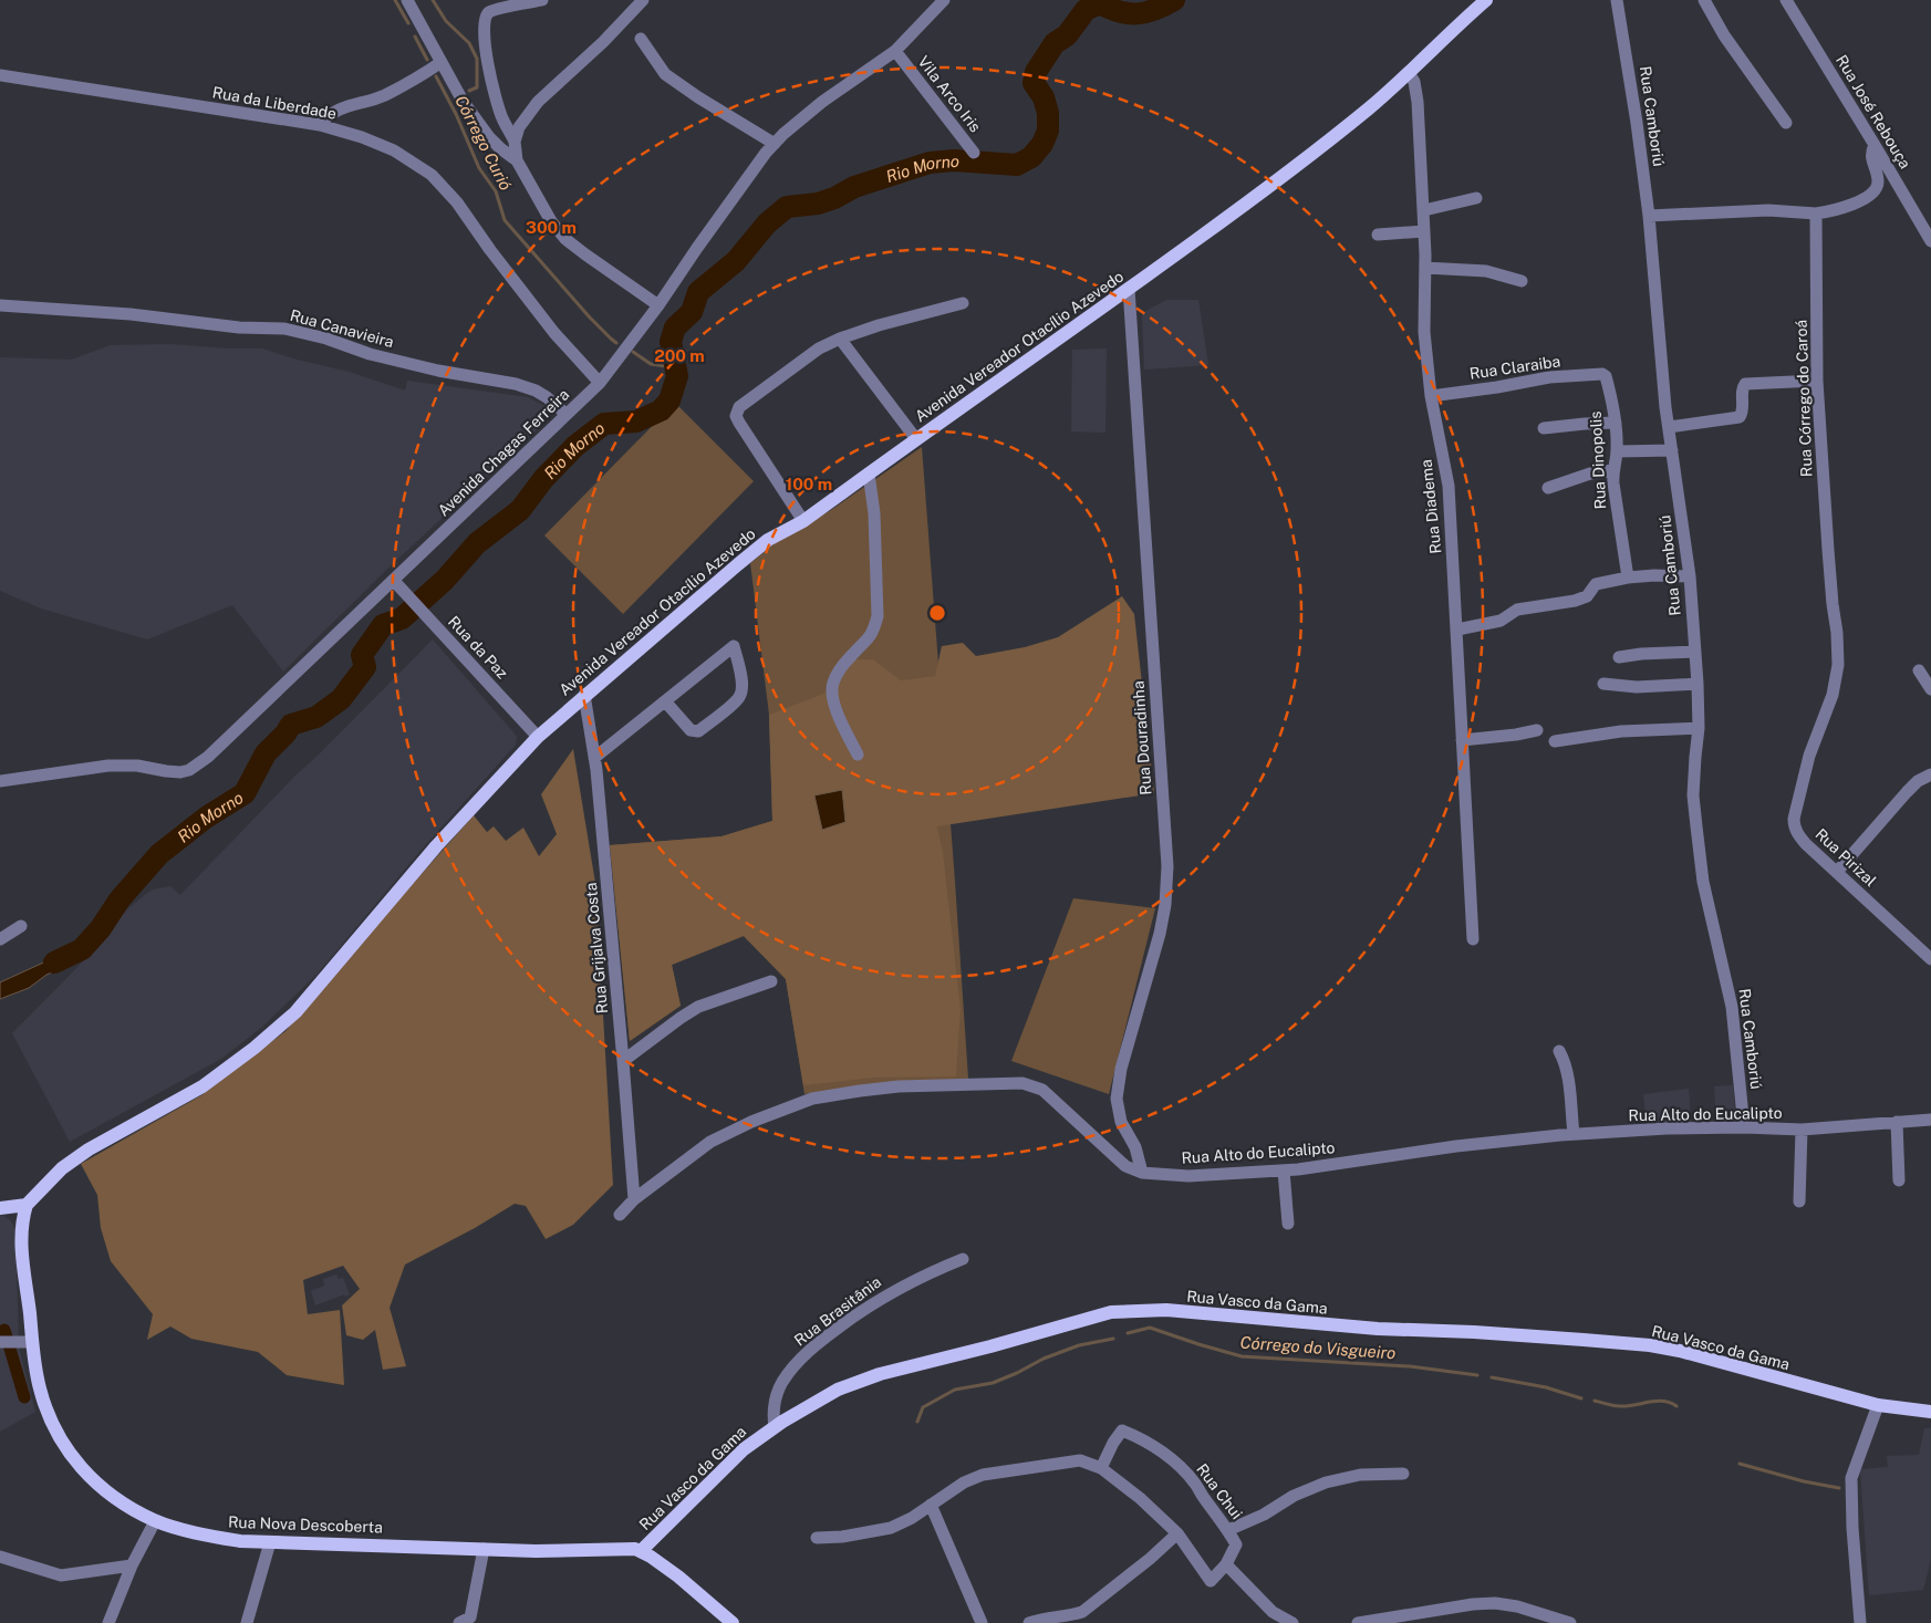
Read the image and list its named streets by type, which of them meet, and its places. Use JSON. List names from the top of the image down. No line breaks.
{"streets":{"main road":["Avenida Vereador Otacílio Azevedo","Rua Vasco da Gama","Rua Nova Descoberta"],"street":["Vila Arco Iris","Rua da Liberdade","Rua José Rebouça","Rua Camboriú","Rua Canavieira","Rua Claraiba","Rua Córrego do Caroá","Avenida Chagas Ferreira","Rua Dinopolis","Rua Diadema","Rua da Paz","Rua Douradinha","Rua Pirizal","Rua Grijalva Costa","Rua Alto do Eucalipto","Rua Brasitânia","Rua Chui"]},"crossings":[["Vila Arco Iris","Avenida Chagas Ferreira"],["Rua da Liberdade","Avenida Chagas Ferreira"],["Rua Camboriú","Rua Alto do Eucalipto"],["Rua Canavieira","Avenida Chagas Ferreira"],["Avenida Vereador Otacílio Azevedo","Rua Diadema"],["Avenida Vereador Otacílio Azevedo","Rua da Paz"],["Avenida Vereador Otacílio Azevedo","Rua Douradinha"],["Avenida Vereador Otacílio Azevedo","Rua Grijalva Costa"],["Avenida Vereador Otacílio Azevedo","Rua Nova Descoberta"],["Rua Claraiba","Rua Dinopolis"],["Rua Claraiba","Rua Diadema"],["Rua Córrego do Caroá","Rua Pirizal"],["Avenida Chagas Ferreira","Rua da Paz"],["Rua Douradinha","Rua Alto do Eucalipto"],["Rua Grijalva Costa","Rua Alto do Eucalipto"],["Rua Vasco da Gama","Rua Brasitânia"],["Rua Vasco da Gama","Rua Nova Descoberta"]],"water":["Córrego Curió","Rio Morno","Córrego do Visgueiro"],"rings":["300 m","200 m","100 m"]}
